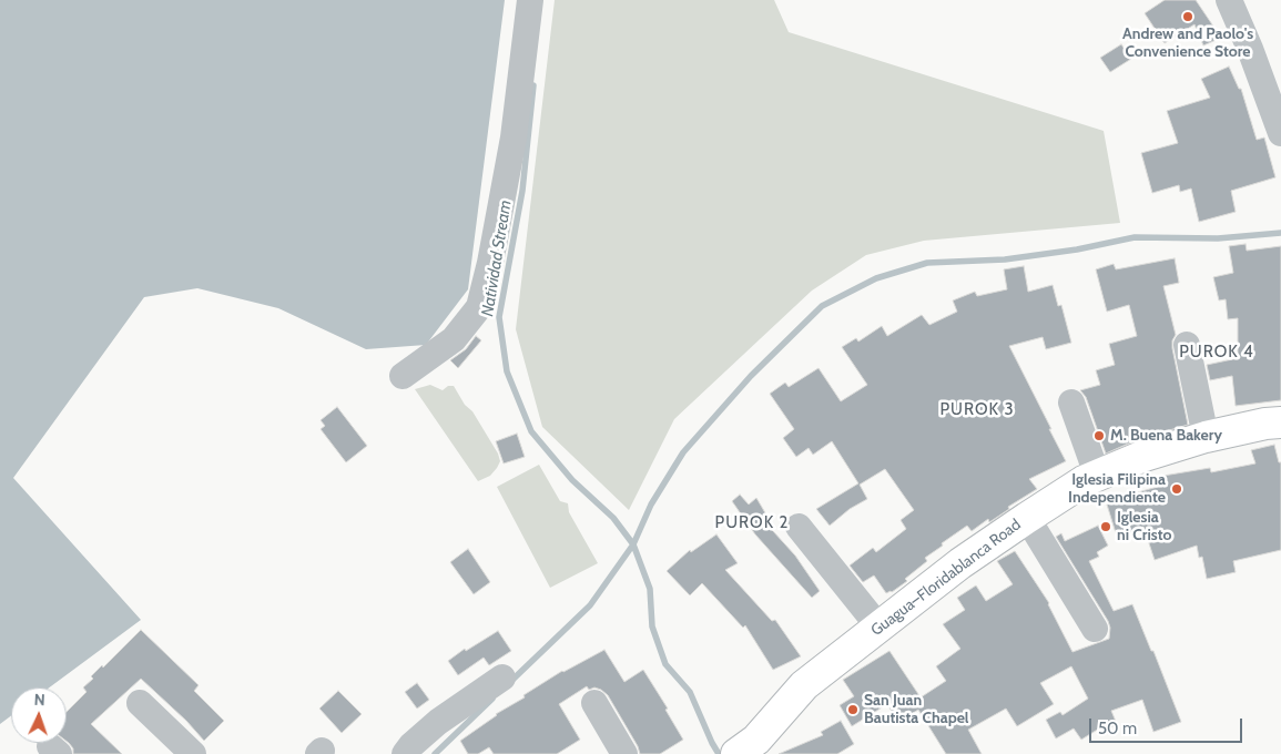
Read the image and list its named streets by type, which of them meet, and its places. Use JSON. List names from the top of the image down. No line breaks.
{"streets":{"main road":["Guagua–Floridablanca Road"]},"districts":["PUROK 4","PUROK 3","PUROK 2"],"water":["Natividad Stream"],"places":["Andrew and Paolo's Convenience Store","M. Buena Bakery","Iglesia Filipina Independiente","Iglesia ni Cristo","San Juan Bautista Chapel"],"scale_bar":"50 m","north":"top"}
